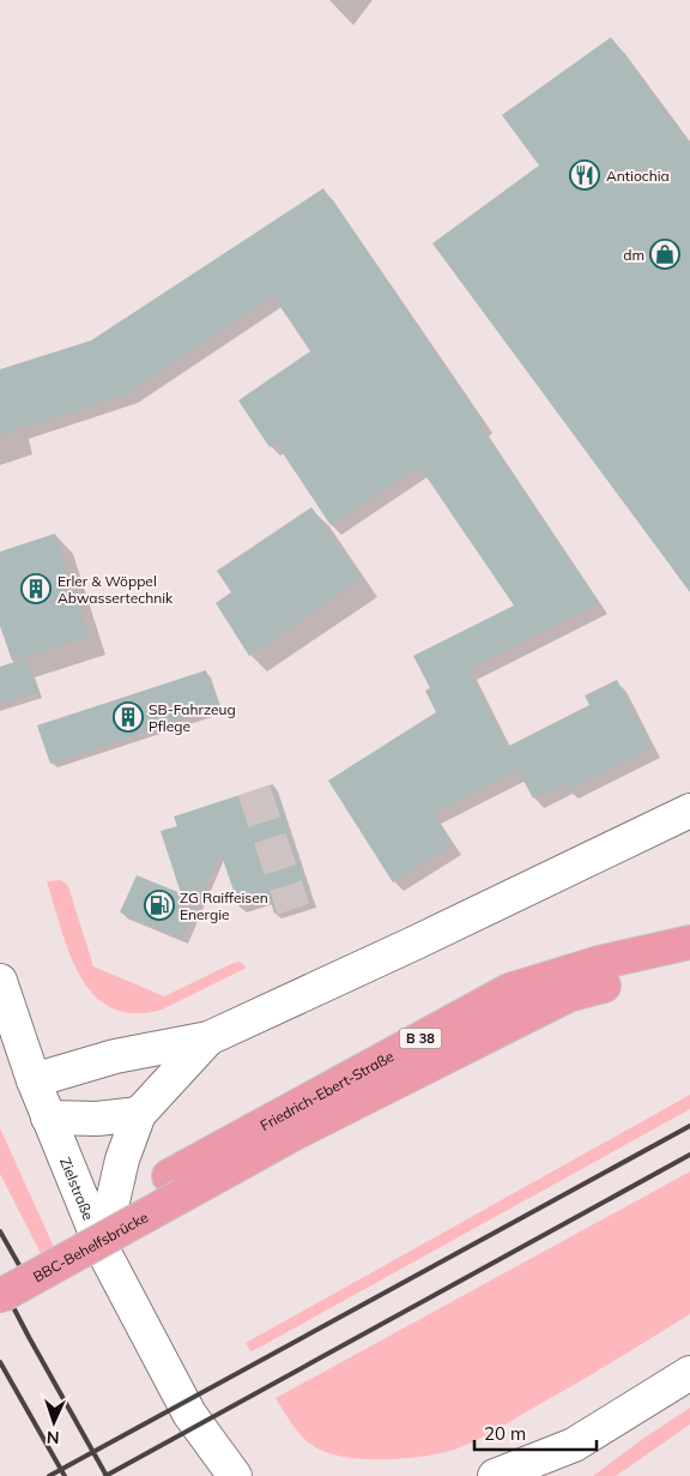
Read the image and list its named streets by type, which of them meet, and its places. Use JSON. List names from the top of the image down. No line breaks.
{"streets":{"main road":["B 38","Friedrich-Ebert-Straße","BBC-Behelfsbrücke"],"street":["Zielstraße"]},"crossings":[["Friedrich-Ebert-Straße","BBC-Behelfsbrücke"]],"places":{"restaurant":["Antiochia"],"shop":["dm"],"building":["Erler & Wöppel Abwassertechnik","SB-Fahrzeug Pflege"],"fuel station":["ZG Raiffeisen Energie"]},"scale_bar":"20 m","north":"bottom"}
